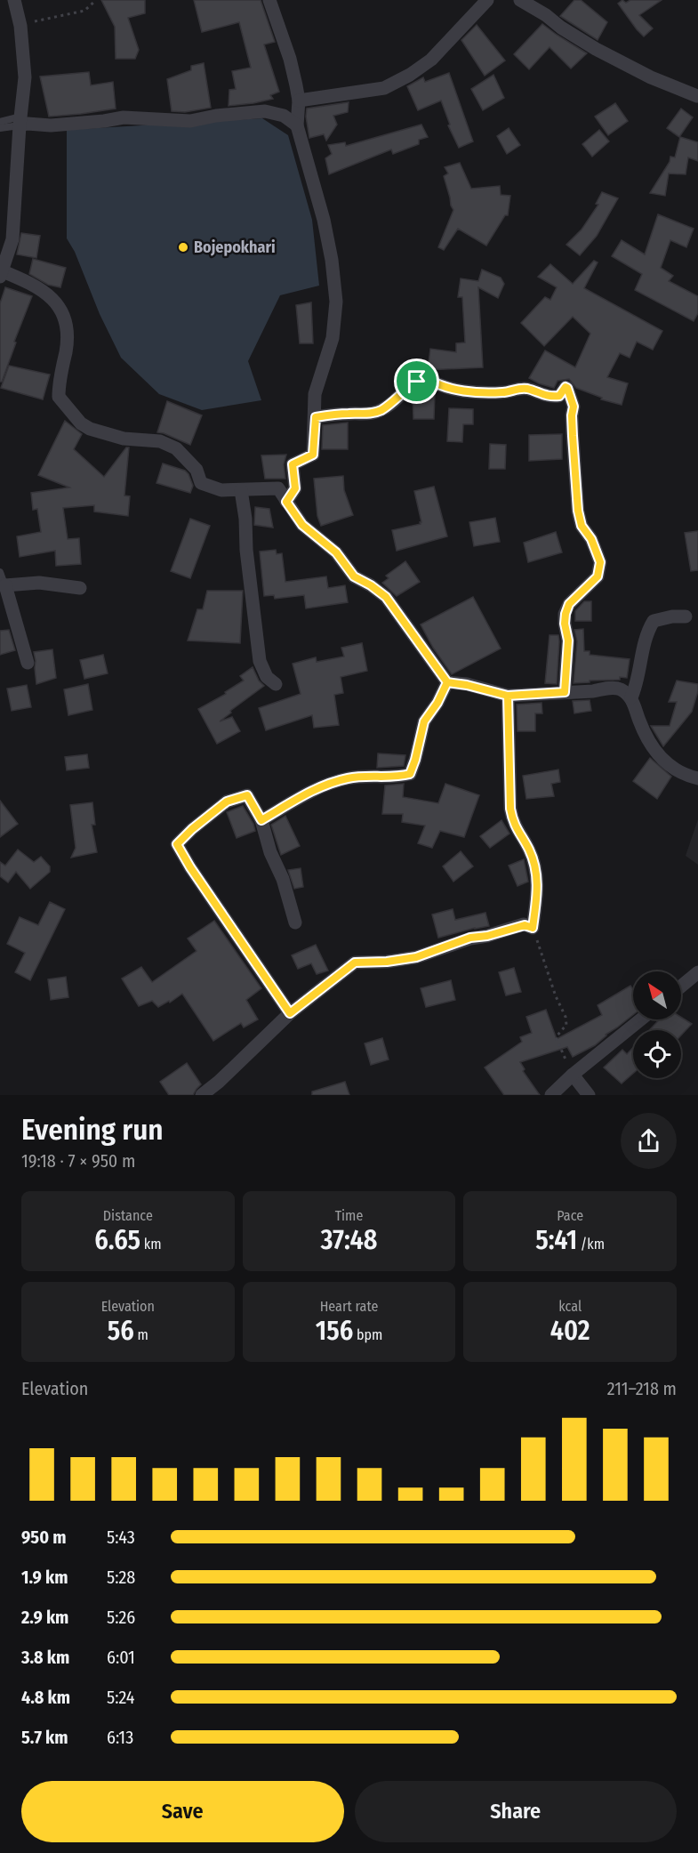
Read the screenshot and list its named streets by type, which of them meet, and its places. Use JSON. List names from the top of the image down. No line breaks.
{"places":["Bojepokhari"],"north":"top left","page":{"heading":["Evening run","19:18 · 7 × 950 m"],"stats":[["Distance","6.65 km"],["Time","37:48"],["Pace","5:41 /km"],["Elevation","56 m"],["Heart rate","156 bpm"],["kcal","402"]],"chart":["Elevation","211–218 m"],"list":[{"name":"950 m","note":"5:43"},{"name":"1.9 km","note":"5:28"},{"name":"2.9 km","note":"5:26"},{"name":"3.8 km","note":"6:01"},{"name":"4.8 km","note":"5:24"},{"name":"5.7 km","note":"6:13"}],"buttons":["Save","Share"]}}
